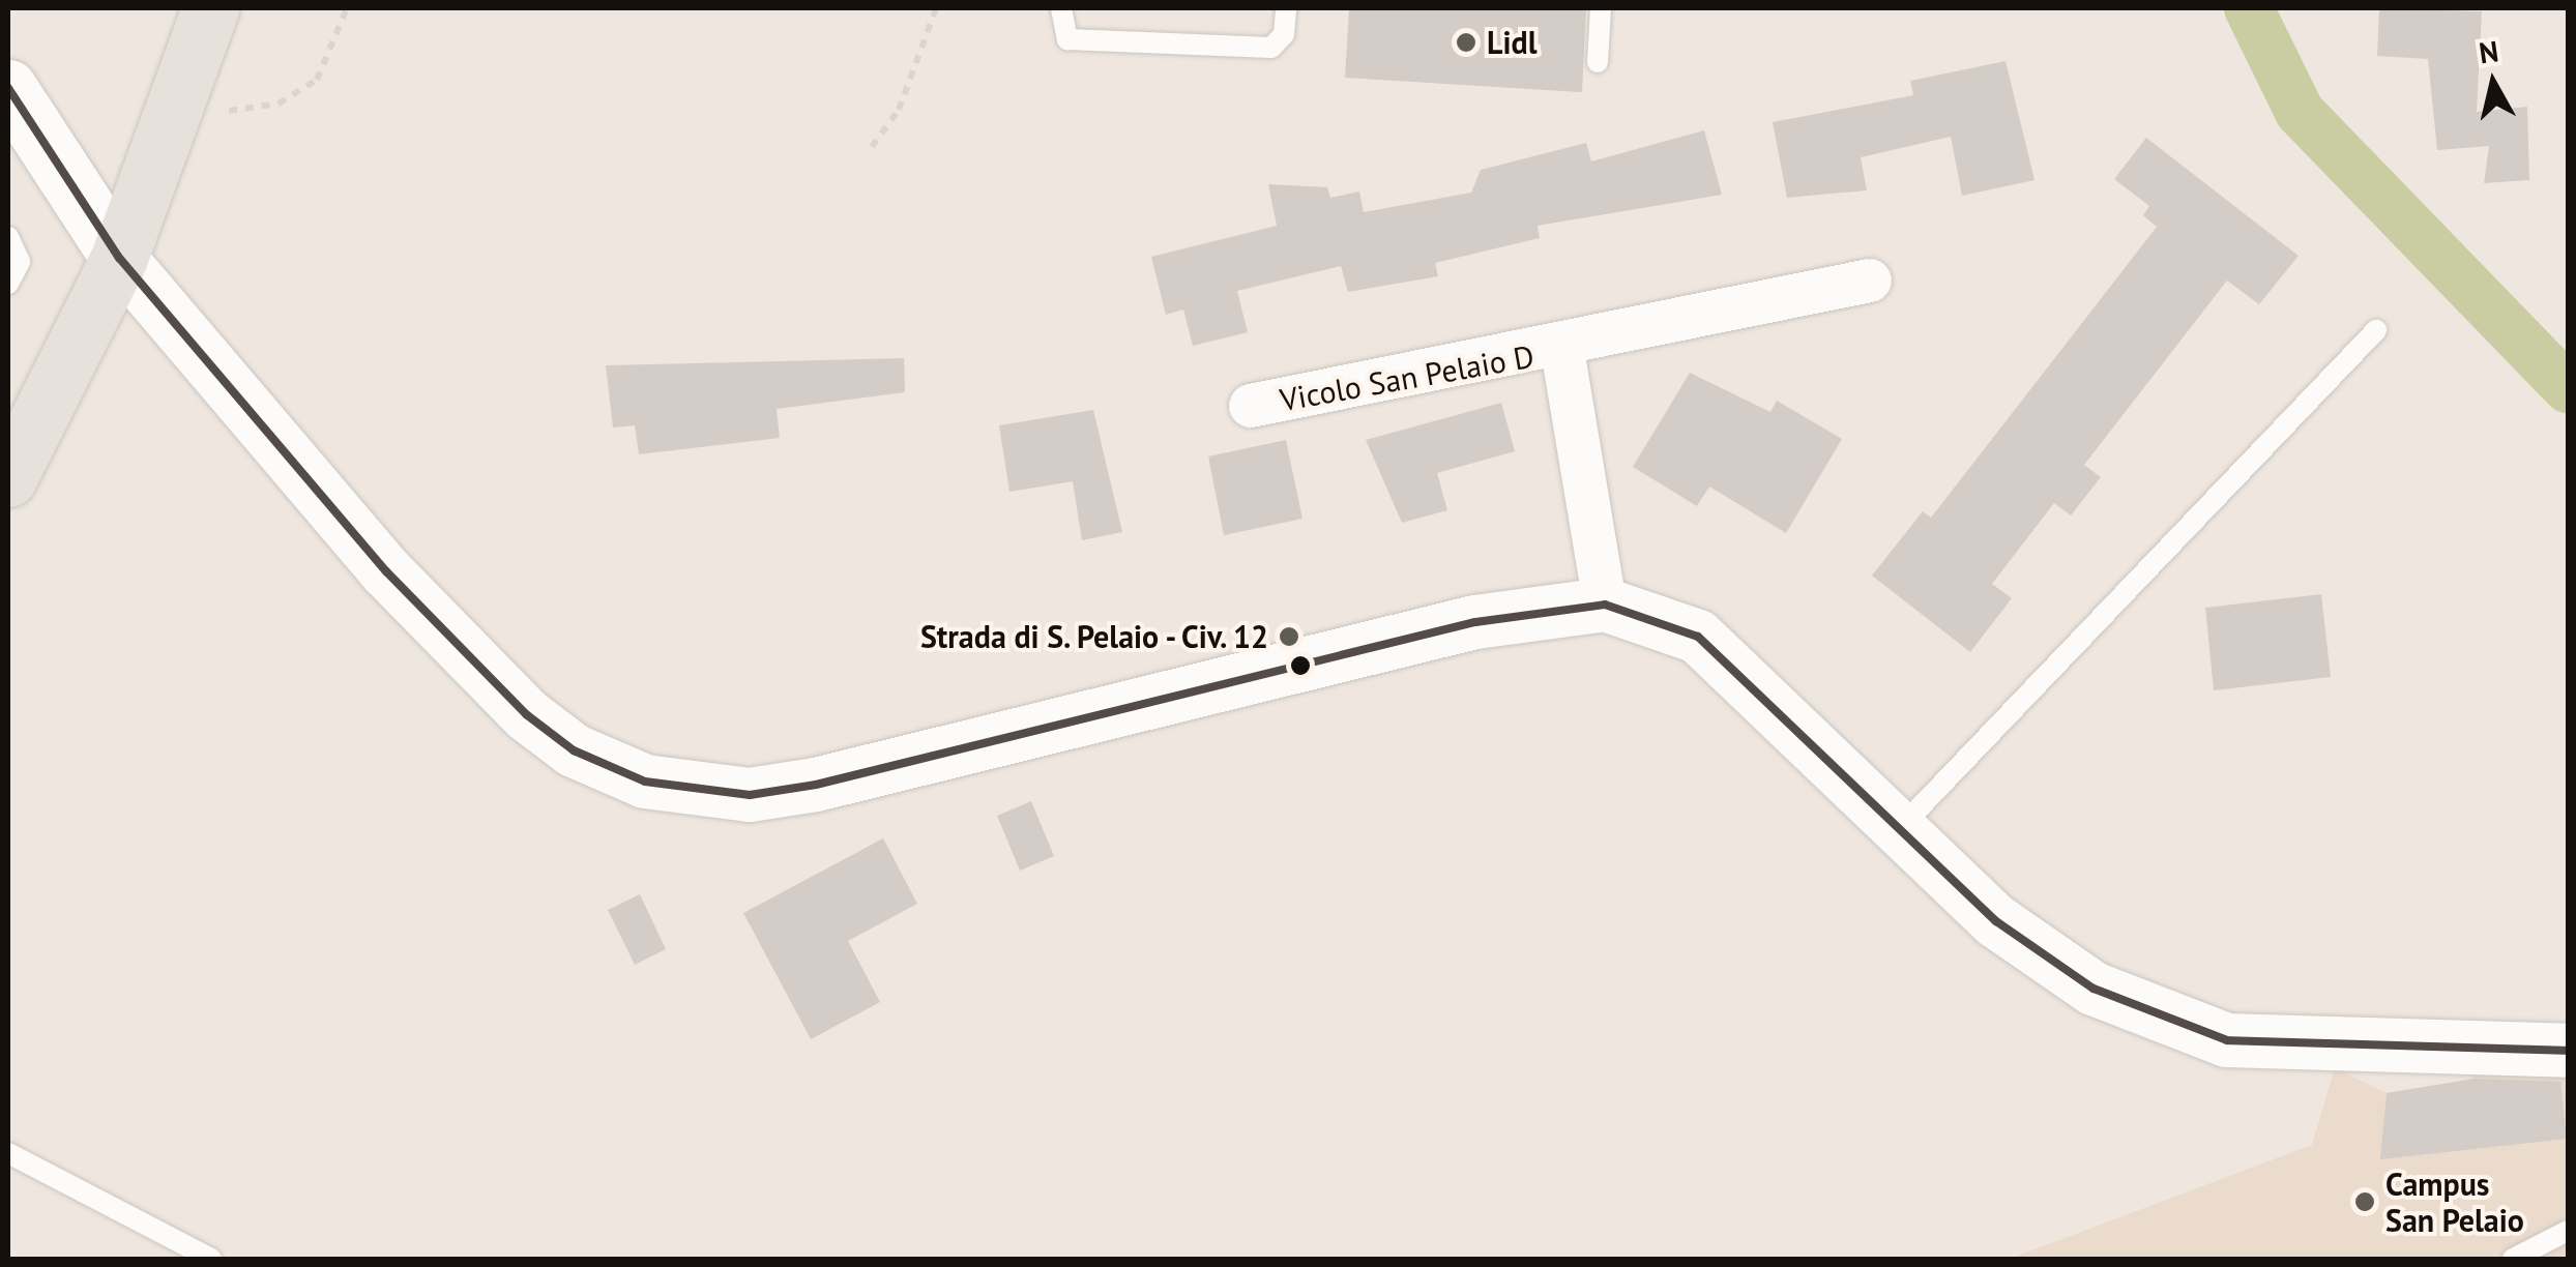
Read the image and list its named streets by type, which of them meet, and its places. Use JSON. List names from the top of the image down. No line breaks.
{"streets":{"street":["Vicolo San Pelaio D"]},"places":["Lidl","Strada di S. Pelaio - Civ. 12","Campus San Pelaio"],"north":"top"}
